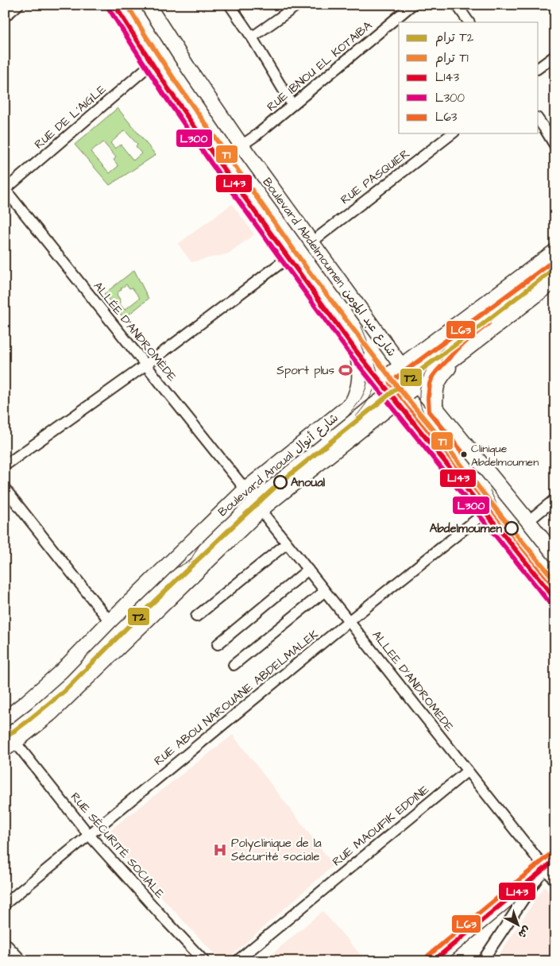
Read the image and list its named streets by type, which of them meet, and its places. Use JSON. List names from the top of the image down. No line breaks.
{"streets":{"main road":["Boulevard Abdelmoumen شارع عبد المومن","Boulevard Anoual شارع أنوال"],"street":["RUE IBNOU EL KOTAIBA","RUE DE L'AIGLE","RUE PASQUIER","ALLÉE D'ANDROMÈDE","ALLEE D'ANDROMEDE","RUE ABOU NAROUANE ABDELMALEK","RUE MAOUFIK EDDINE","RUE SÉCURITÉ SOCIALE"]},"crossings":[["RUE IBNOU EL KOTAIBA","Boulevard Abdelmoumen شارع عبد المومن"],["RUE DE L'AIGLE","ALLÉE D'ANDROMÈDE"],["RUE PASQUIER","Boulevard Abdelmoumen شارع عبد المومن"],["Boulevard Abdelmoumen شارع عبد المومن","Boulevard Anoual شارع أنوال"],["ALLÉE D'ANDROMÈDE","Boulevard Anoual شارع أنوال"],["Boulevard Anoual شارع أنوال","ALLEE D'ANDROMEDE"],["Boulevard Anoual شارع أنوال","RUE SÉCURITÉ SOCIALE"],["ALLEE D'ANDROMEDE","RUE ABOU NAROUANE ABDELMALEK"],["ALLEE D'ANDROMEDE","RUE MAOUFIK EDDINE"],["RUE ABOU NAROUANE ABDELMALEK","RUE SÉCURITÉ SOCIALE"]],"places":{"sports":["Sport plus"],"other":["Clinique Abdelmoumen","Anoual","Abdelmoumen"],"hospital":["Polyclinique de la Sécurité sociale"]},"lines":["tram line T1","transit line L143","transit line L300","transit line L63","tram line T2"],"legend":["ترام T2","ترام T1","L143","L300","L63"],"north":"bottom right"}
